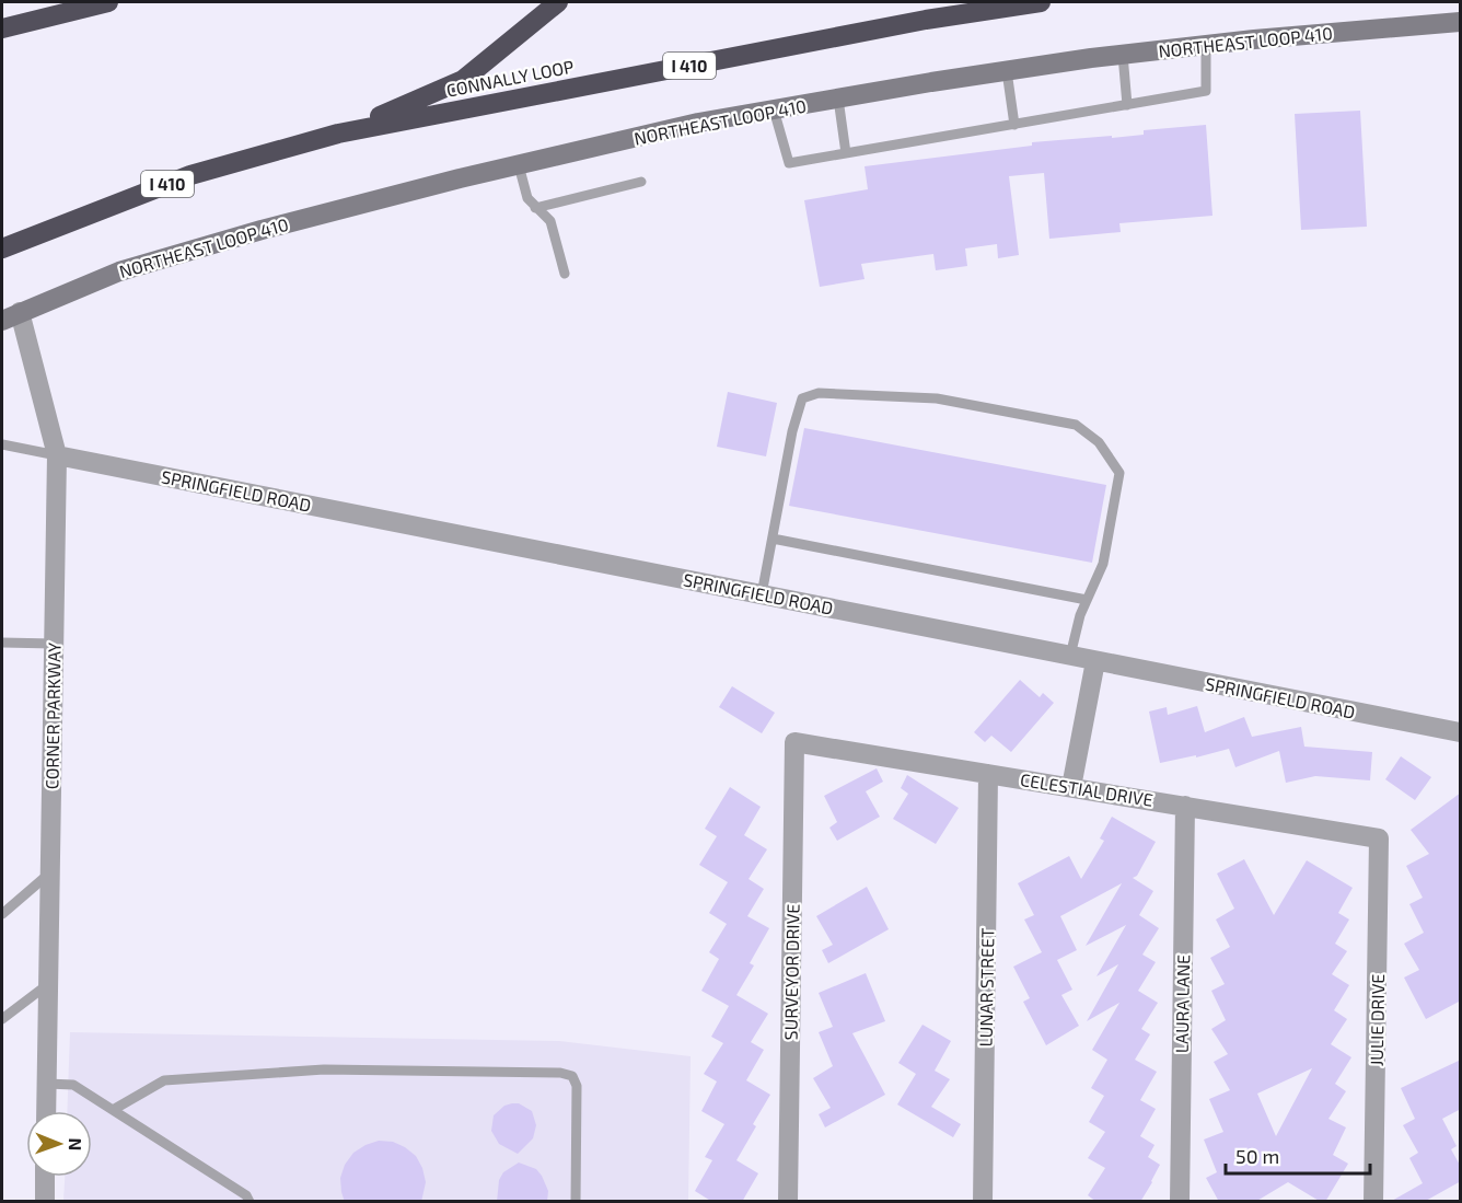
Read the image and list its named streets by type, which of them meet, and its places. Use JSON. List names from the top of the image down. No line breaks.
{"streets":{"highway":["I 410","CONNALLY LOOP"],"main road":["NORTHEAST LOOP 410"],"street":["SPRINGFIELD ROAD","CORNER PARKWAY","CELESTIAL DRIVE","SURVEYOR DRIVE","LUNAR STREET","LAURA LANE","JULIE DRIVE"]},"crossings":[["NORTHEAST LOOP 410","CORNER PARKWAY"],["SPRINGFIELD ROAD","CORNER PARKWAY"],["CELESTIAL DRIVE","SURVEYOR DRIVE"],["CELESTIAL DRIVE","LUNAR STREET"],["CELESTIAL DRIVE","LAURA LANE"],["CELESTIAL DRIVE","JULIE DRIVE"]],"scale_bar":"50 m","north":"right"}
